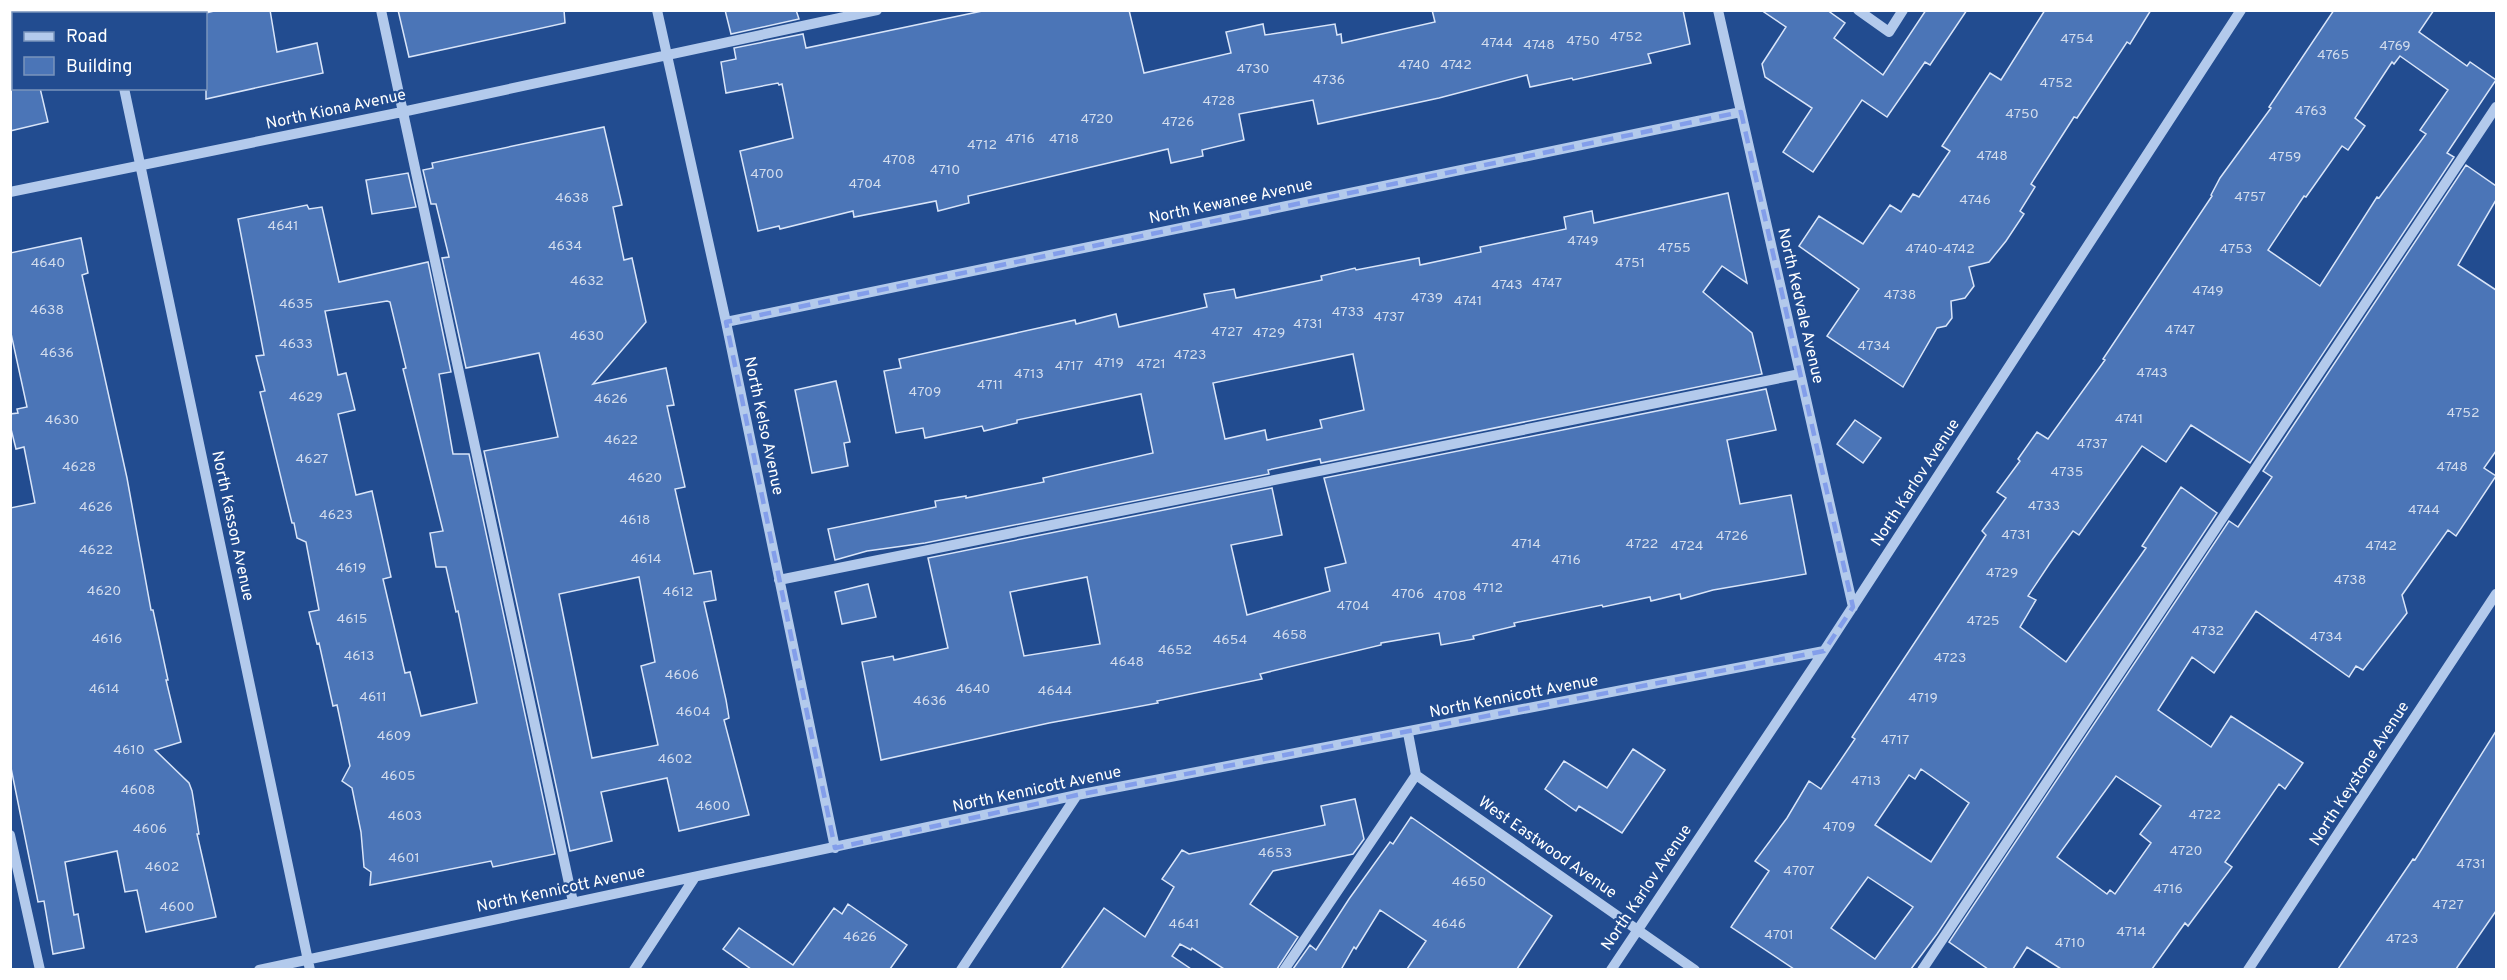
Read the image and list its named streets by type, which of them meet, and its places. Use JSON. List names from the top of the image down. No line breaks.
{"streets":{"street":["North Kiona Avenue","North Kewanee Avenue","North Kedvale Avenue","North Kelso Avenue","North Karlov Avenue","North Kasson Avenue","North Kennicott Avenue","North Keystone Avenue","West Eastwood Avenue"]},"crossings":[["North Kiona Avenue","North Kelso Avenue"],["North Kiona Avenue","North Kasson Avenue"],["North Kewanee Avenue","North Kedvale Avenue"],["North Kewanee Avenue","North Kelso Avenue"],["North Kedvale Avenue","North Karlov Avenue"],["North Kelso Avenue","North Kennicott Avenue"],["North Karlov Avenue","North Kennicott Avenue"],["North Karlov Avenue","West Eastwood Avenue"],["North Kasson Avenue","North Kennicott Avenue"]],"house_numbers":["4752","4754","4750","4744","4748","4769","4765","4740","4742","4730","4736","4752","4728","4763","4750","4720","4726","4716","4718","4712","4748","4759","4708","4710","4700","4704","4757","4638","4746","4641","4749","4634","4755","4740-4742","4753","4640","4751","4632","4747","4743","4749","4738","4739","4741","4635","4638","4733","4737","4731","4747","4727","4729","4630","4633","4734","4636","4723","4719","4721","4717","4743","4713","4711","4709","4629","4626","4752","4741","4630","4622","4737","4627","4628","4748","4735","4620","4733","4626","4744","4623","4618","4731","4726","4714","4722","4724","4742","4622","4614","4716","4619","4729","4738","4712","4620","4612","4706","4708","4704","4615","4725","4732","4658","4734","4616","4654","4652","4613","4723","4648","4606","4614","4640","4644","4611","4719","4636","4604","4609","4717","4610","4602","4605","4713","4608","4600","4722","4603","4709","4606","4720","4653","4601","4731","4602","4707","4650","4716","4727","4600","4641","4646","4714","4701","4626","4723","4710"],"legend":["Road","Building"]}
